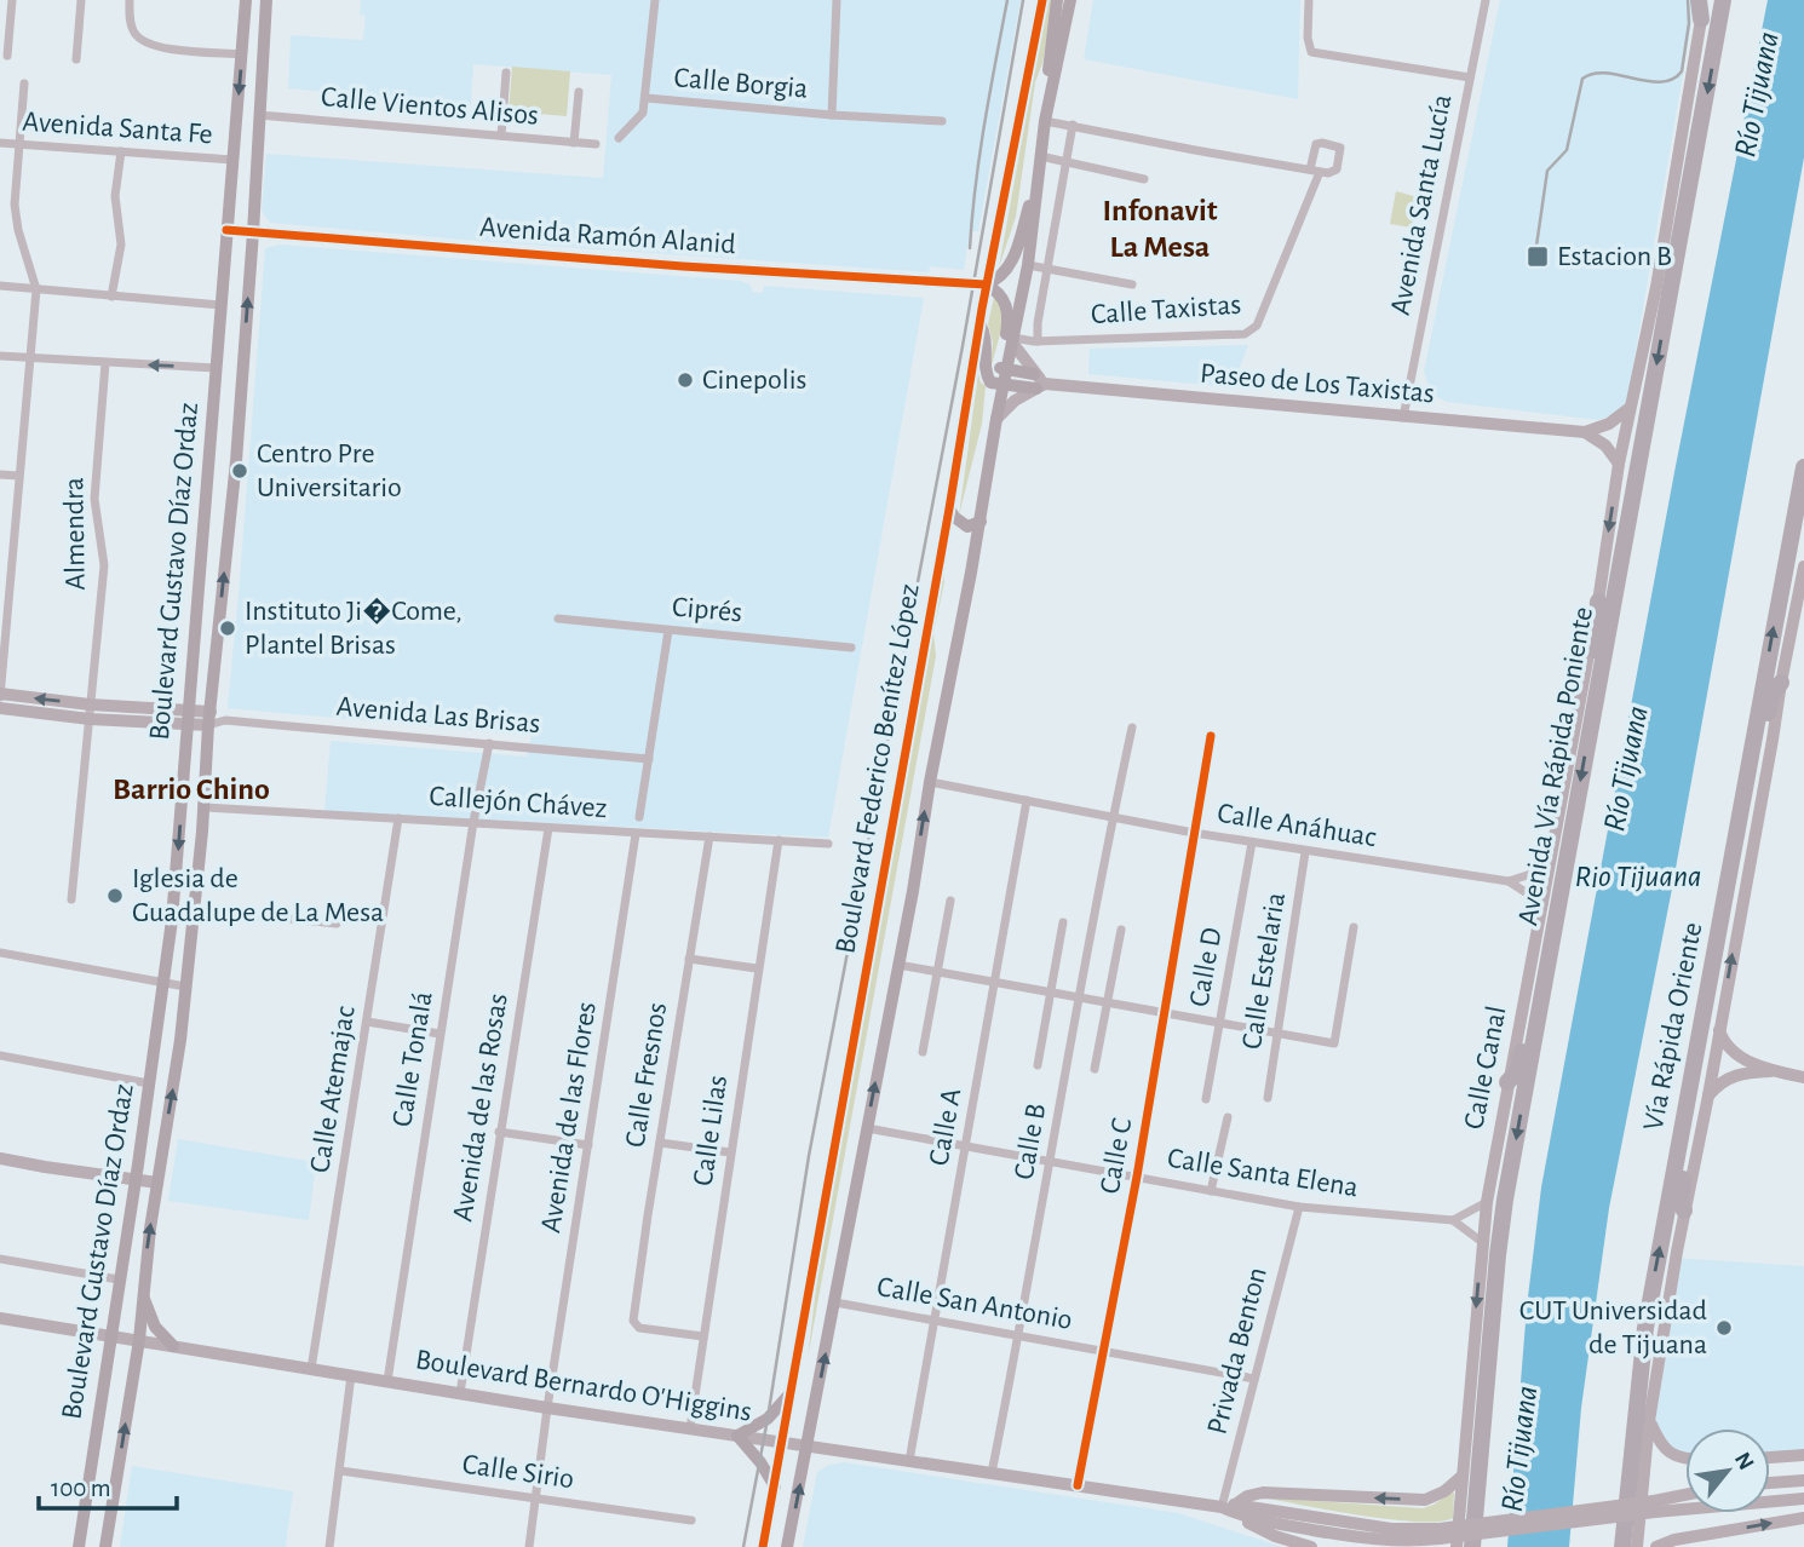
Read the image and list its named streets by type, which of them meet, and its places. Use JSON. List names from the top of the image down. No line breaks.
{"streets":{"highway":["Avenida Vía Rápida Poniente","Vía Rápida Oriente"],"main road":["Avenida Ramón Alanid","Paseo de Los Taxistas","Boulevard Gustavo Díaz Ordaz","Boulevard Federico Benítez López","Calle Canal","Boulevard Bernardo O'Higgins"],"street":["Calle Borgia","Calle Vientos Alisos","Avenida Santa Fe","Avenida Santa Lucía","Calle Taxistas","Almendra","Ciprés","Avenida Las Brisas","Callejón Chávez","Calle Anáhuac","Calle D","Calle Estelaria","Calle Tonalá","Calle Fresnos","Calle Atemajac","Avenida de las Rosas","Avenida de las Flores","Calle A","Calle Lilas","Calle B","Calle C","Calle Santa Elena","Calle San Antonio","Privada Benton","Calle Sirio"]},"crossings":[["Calle Vientos Alisos","Boulevard Gustavo Díaz Ordaz"],["Avenida Santa Fe","Boulevard Gustavo Díaz Ordaz"],["Avenida Santa Lucía","Paseo de Los Taxistas"],["Avenida Ramón Alanid","Boulevard Gustavo Díaz Ordaz"],["Avenida Ramón Alanid","Boulevard Federico Benítez López"],["Calle Taxistas","Boulevard Federico Benítez López"],["Boulevard Gustavo Díaz Ordaz","Avenida Las Brisas"],["Boulevard Gustavo Díaz Ordaz","Callejón Chávez"],["Boulevard Gustavo Díaz Ordaz","Boulevard Bernardo O'Higgins"],["Avenida Las Brisas","Calle Tonalá"],["Avenida Vía Rápida Poniente","Calle Canal"],["Boulevard Federico Benítez López","Calle Anáhuac"],["Boulevard Federico Benítez López","Calle Santa Elena"],["Boulevard Federico Benítez López","Calle San Antonio"],["Boulevard Federico Benítez López","Boulevard Bernardo O'Higgins"],["Callejón Chávez","Calle Tonalá"],["Callejón Chávez","Calle Fresnos"],["Callejón Chávez","Calle Atemajac"],["Callejón Chávez","Avenida de las Rosas"],["Callejón Chávez","Avenida de las Flores"],["Callejón Chávez","Calle Lilas"],["Calle Anáhuac","Calle D"],["Calle Anáhuac","Calle Estelaria"],["Calle Anáhuac","Calle Canal"],["Calle Anáhuac","Calle A"],["Calle Anáhuac","Calle B"],["Calle Anáhuac","Calle C"],["Calle Tonalá","Boulevard Bernardo O'Higgins"],["Calle Fresnos","Calle Lilas"],["Calle Atemajac","Boulevard Bernardo O'Higgins"],["Avenida de las Rosas","Boulevard Bernardo O'Higgins"],["Avenida de las Flores","Boulevard Bernardo O'Higgins"],["Avenida de las Flores","Calle Sirio"],["Calle A","Calle Santa Elena"],["Calle A","Calle San Antonio"],["Calle A","Boulevard Bernardo O'Higgins"],["Calle Lilas","Boulevard Bernardo O'Higgins"],["Calle B","Calle Santa Elena"],["Calle B","Calle San Antonio"],["Calle B","Boulevard Bernardo O'Higgins"],["Calle C","Calle Santa Elena"],["Calle C","Calle San Antonio"],["Calle C","Boulevard Bernardo O'Higgins"],["Calle Santa Elena","Privada Benton"],["Calle San Antonio","Privada Benton"],["Privada Benton","Boulevard Bernardo O'Higgins"]],"one_way":["Avenida Vía Rápida Poniente"],"districts":["Infonavit La Mesa","Barrio Chino"],"water":["Río Tijuana","Rio Tijuana"],"places":{"transit":["Estacion B"],"other":["Cinepolis","Centro Pre Universitario","Instituto Ji�Come, Plantel Brisas","Iglesia de Guadalupe de La Mesa","CUT Universidad de Tijuana"]},"scale_bar":"100 m","north":"top right"}
